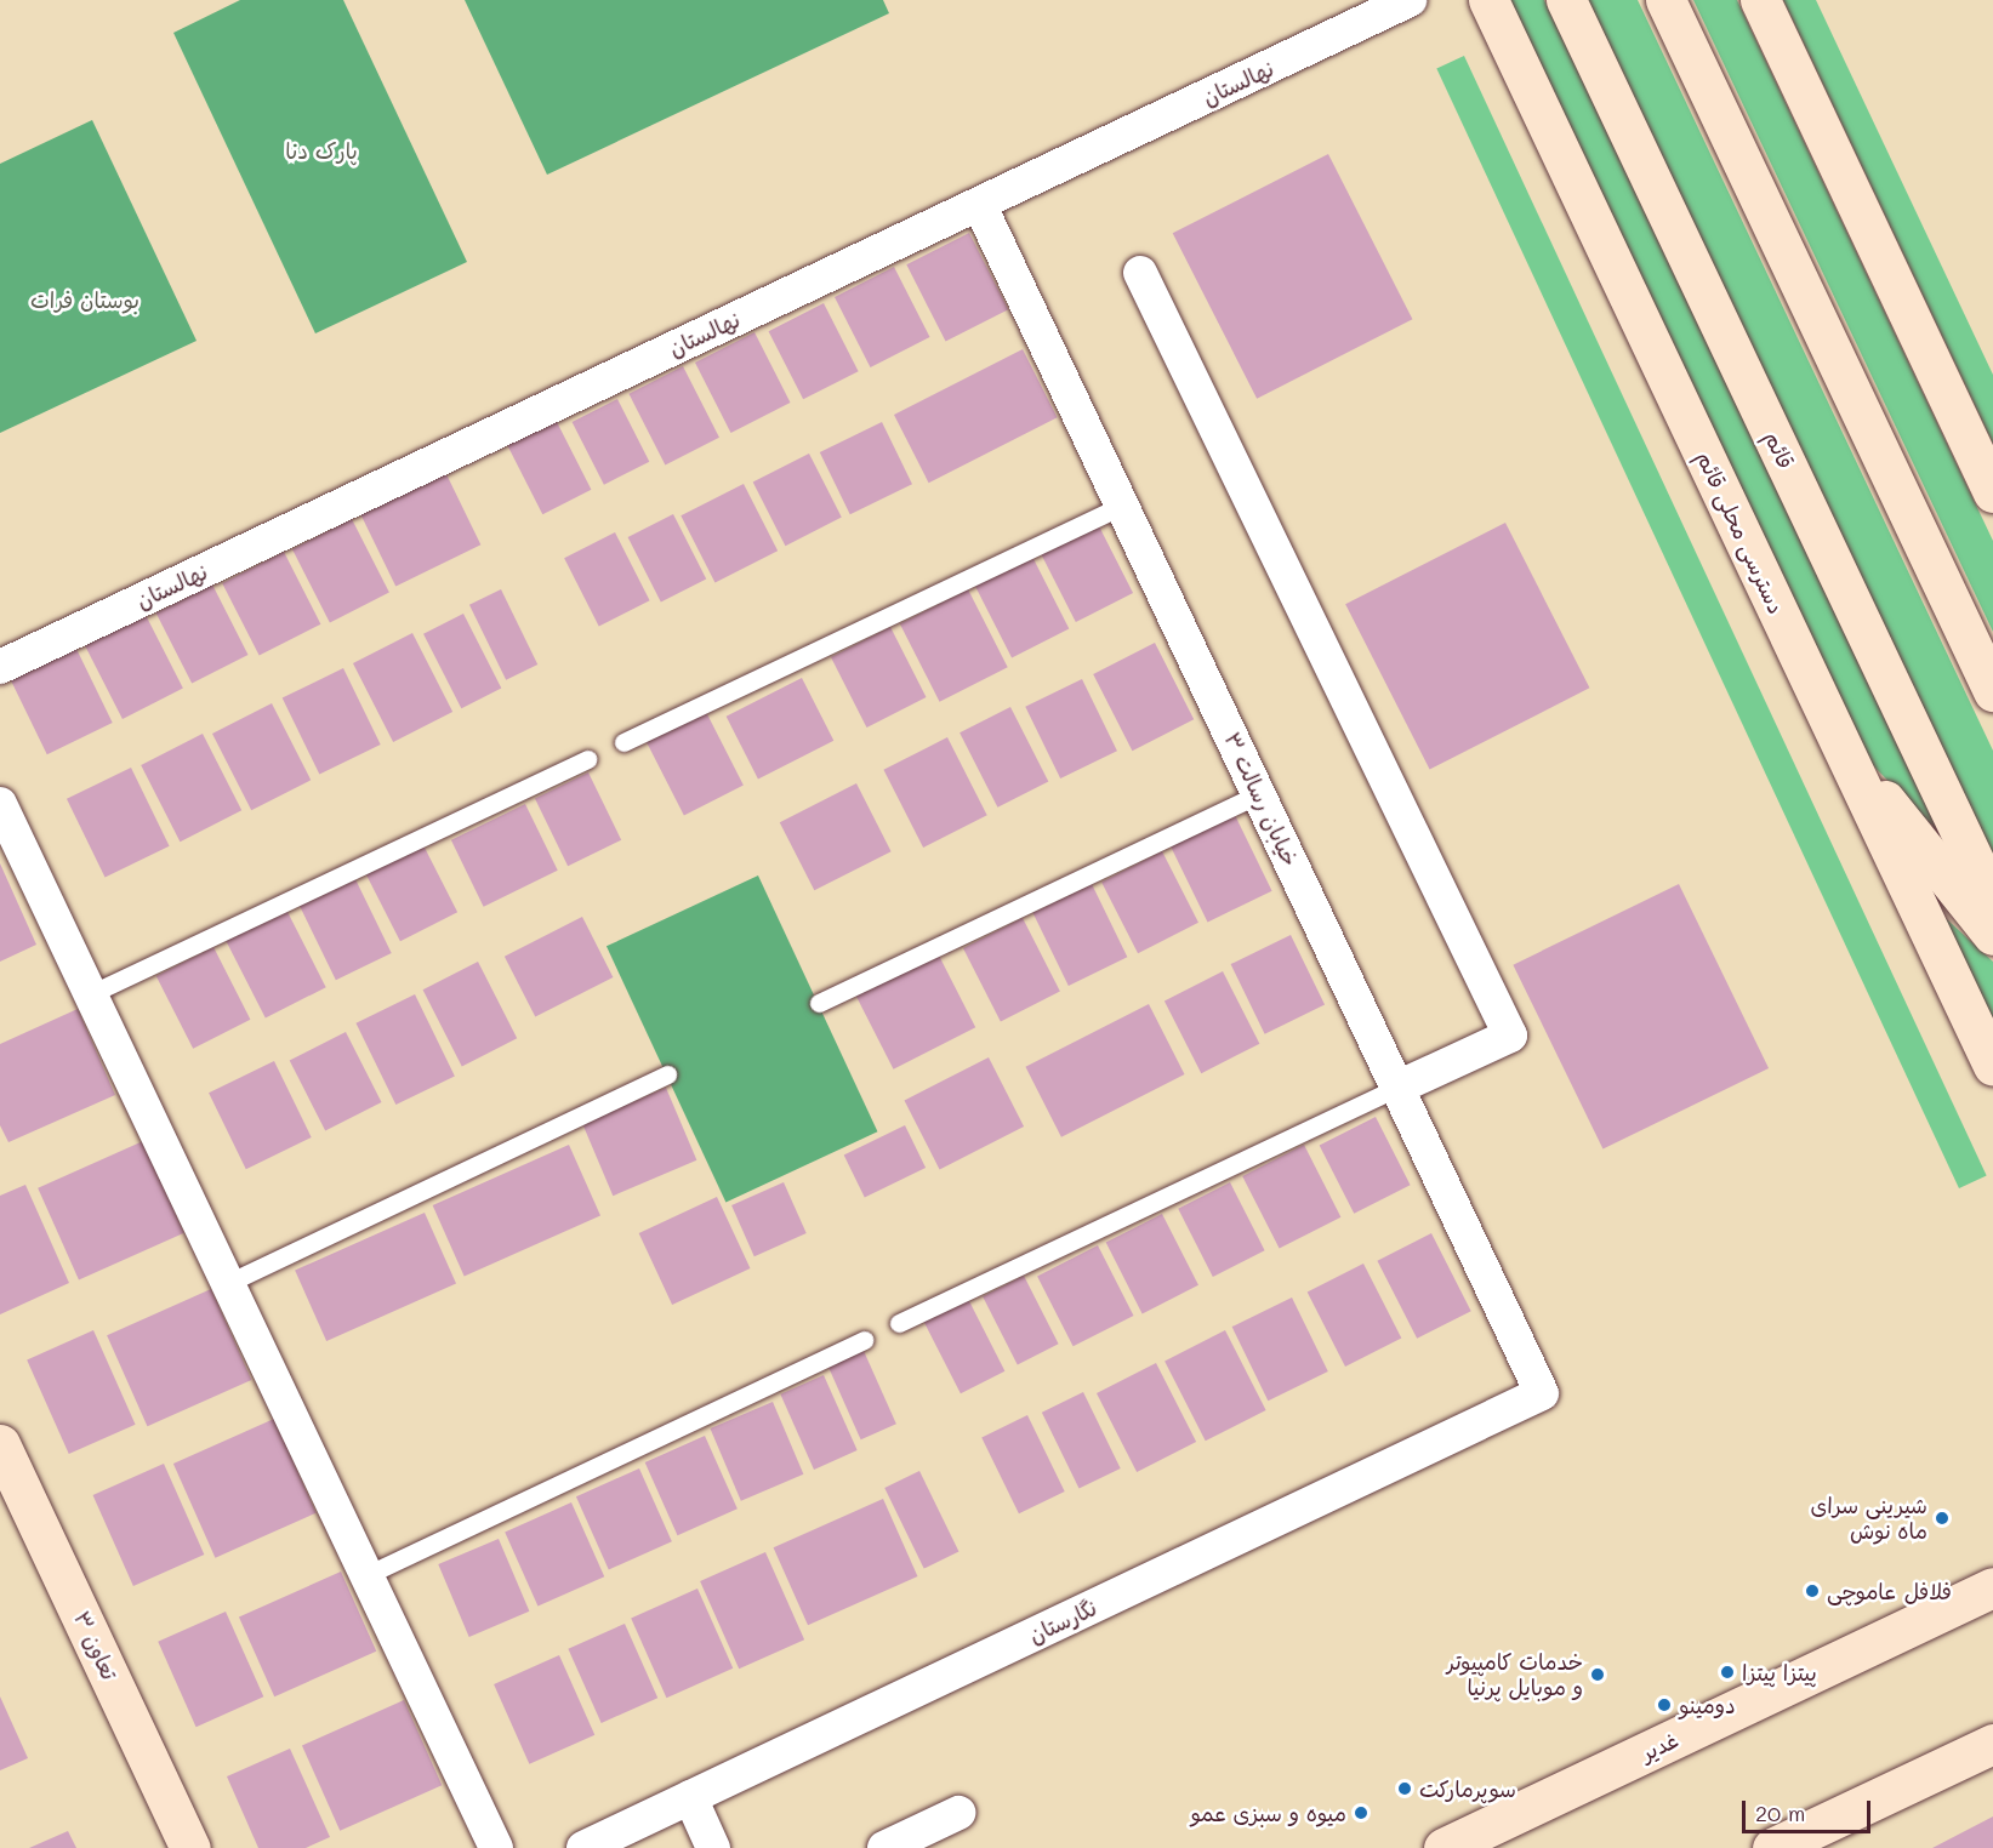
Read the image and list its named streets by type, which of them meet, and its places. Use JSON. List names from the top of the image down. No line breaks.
{"streets":{"main road":["قائم","دسترسی محلی قائم","تعاون ۳","غدیر"],"street":["نهالستان","خیابان رسالت ۳","نگارستان"]},"crossings":[["نهالستان","خیابان رسالت ۳"],["خیابان رسالت ۳","نگارستان"]],"parks":["پارک دنا","بوستان فرات"],"places":["شیرینی سرای ماه نوش","فلافل عاموچی","پیتزا پیتزا","خدمات کامپیوتر و موبایل پرنیا","دومینو","سوپرمارکت","میوه و سبزی عمو"],"scale_bar":"20 m"}
